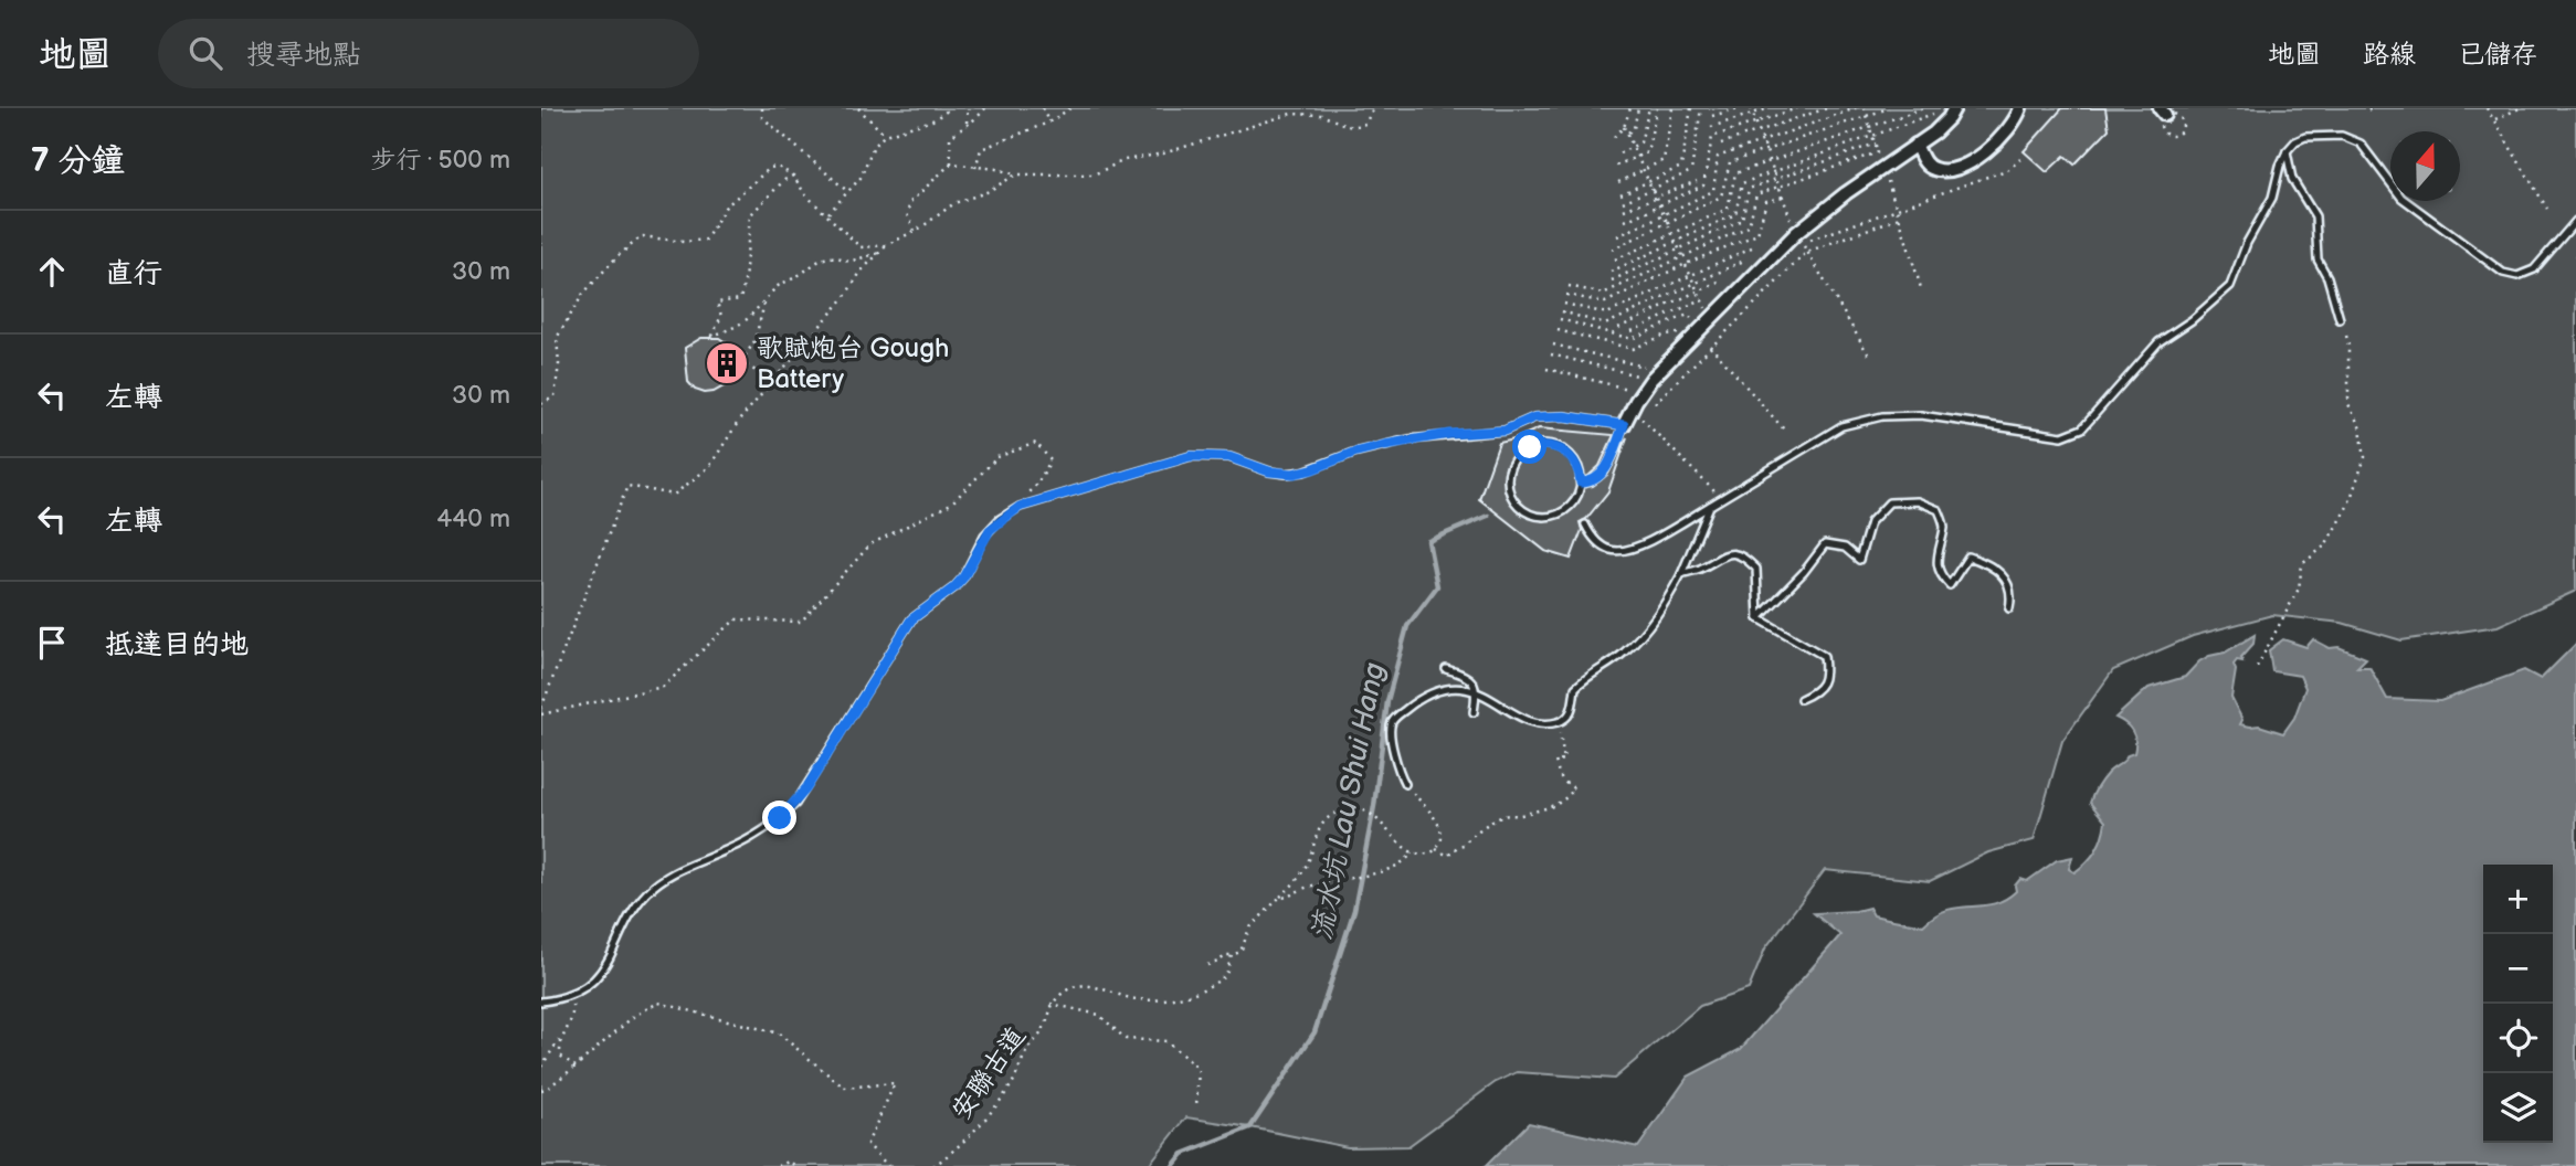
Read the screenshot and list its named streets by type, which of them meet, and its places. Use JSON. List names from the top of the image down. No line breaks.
{"streets":{"path":["安聯古道"]},"water":["流水坑 Lau Shui Hang"],"places":{"building":["歌賦炮台 Gough Battery"]},"north":"top","page":{"header":"地圖","search":"搜尋地點","nav":["地圖","路線","已儲存"],"heading":["7 分鐘","步行 · 500 m"],"list":[["直行","30 m"],["左轉","30 m"],["左轉","440 m"],"抵達目的地"],"map_buttons":["+","−"]}}
